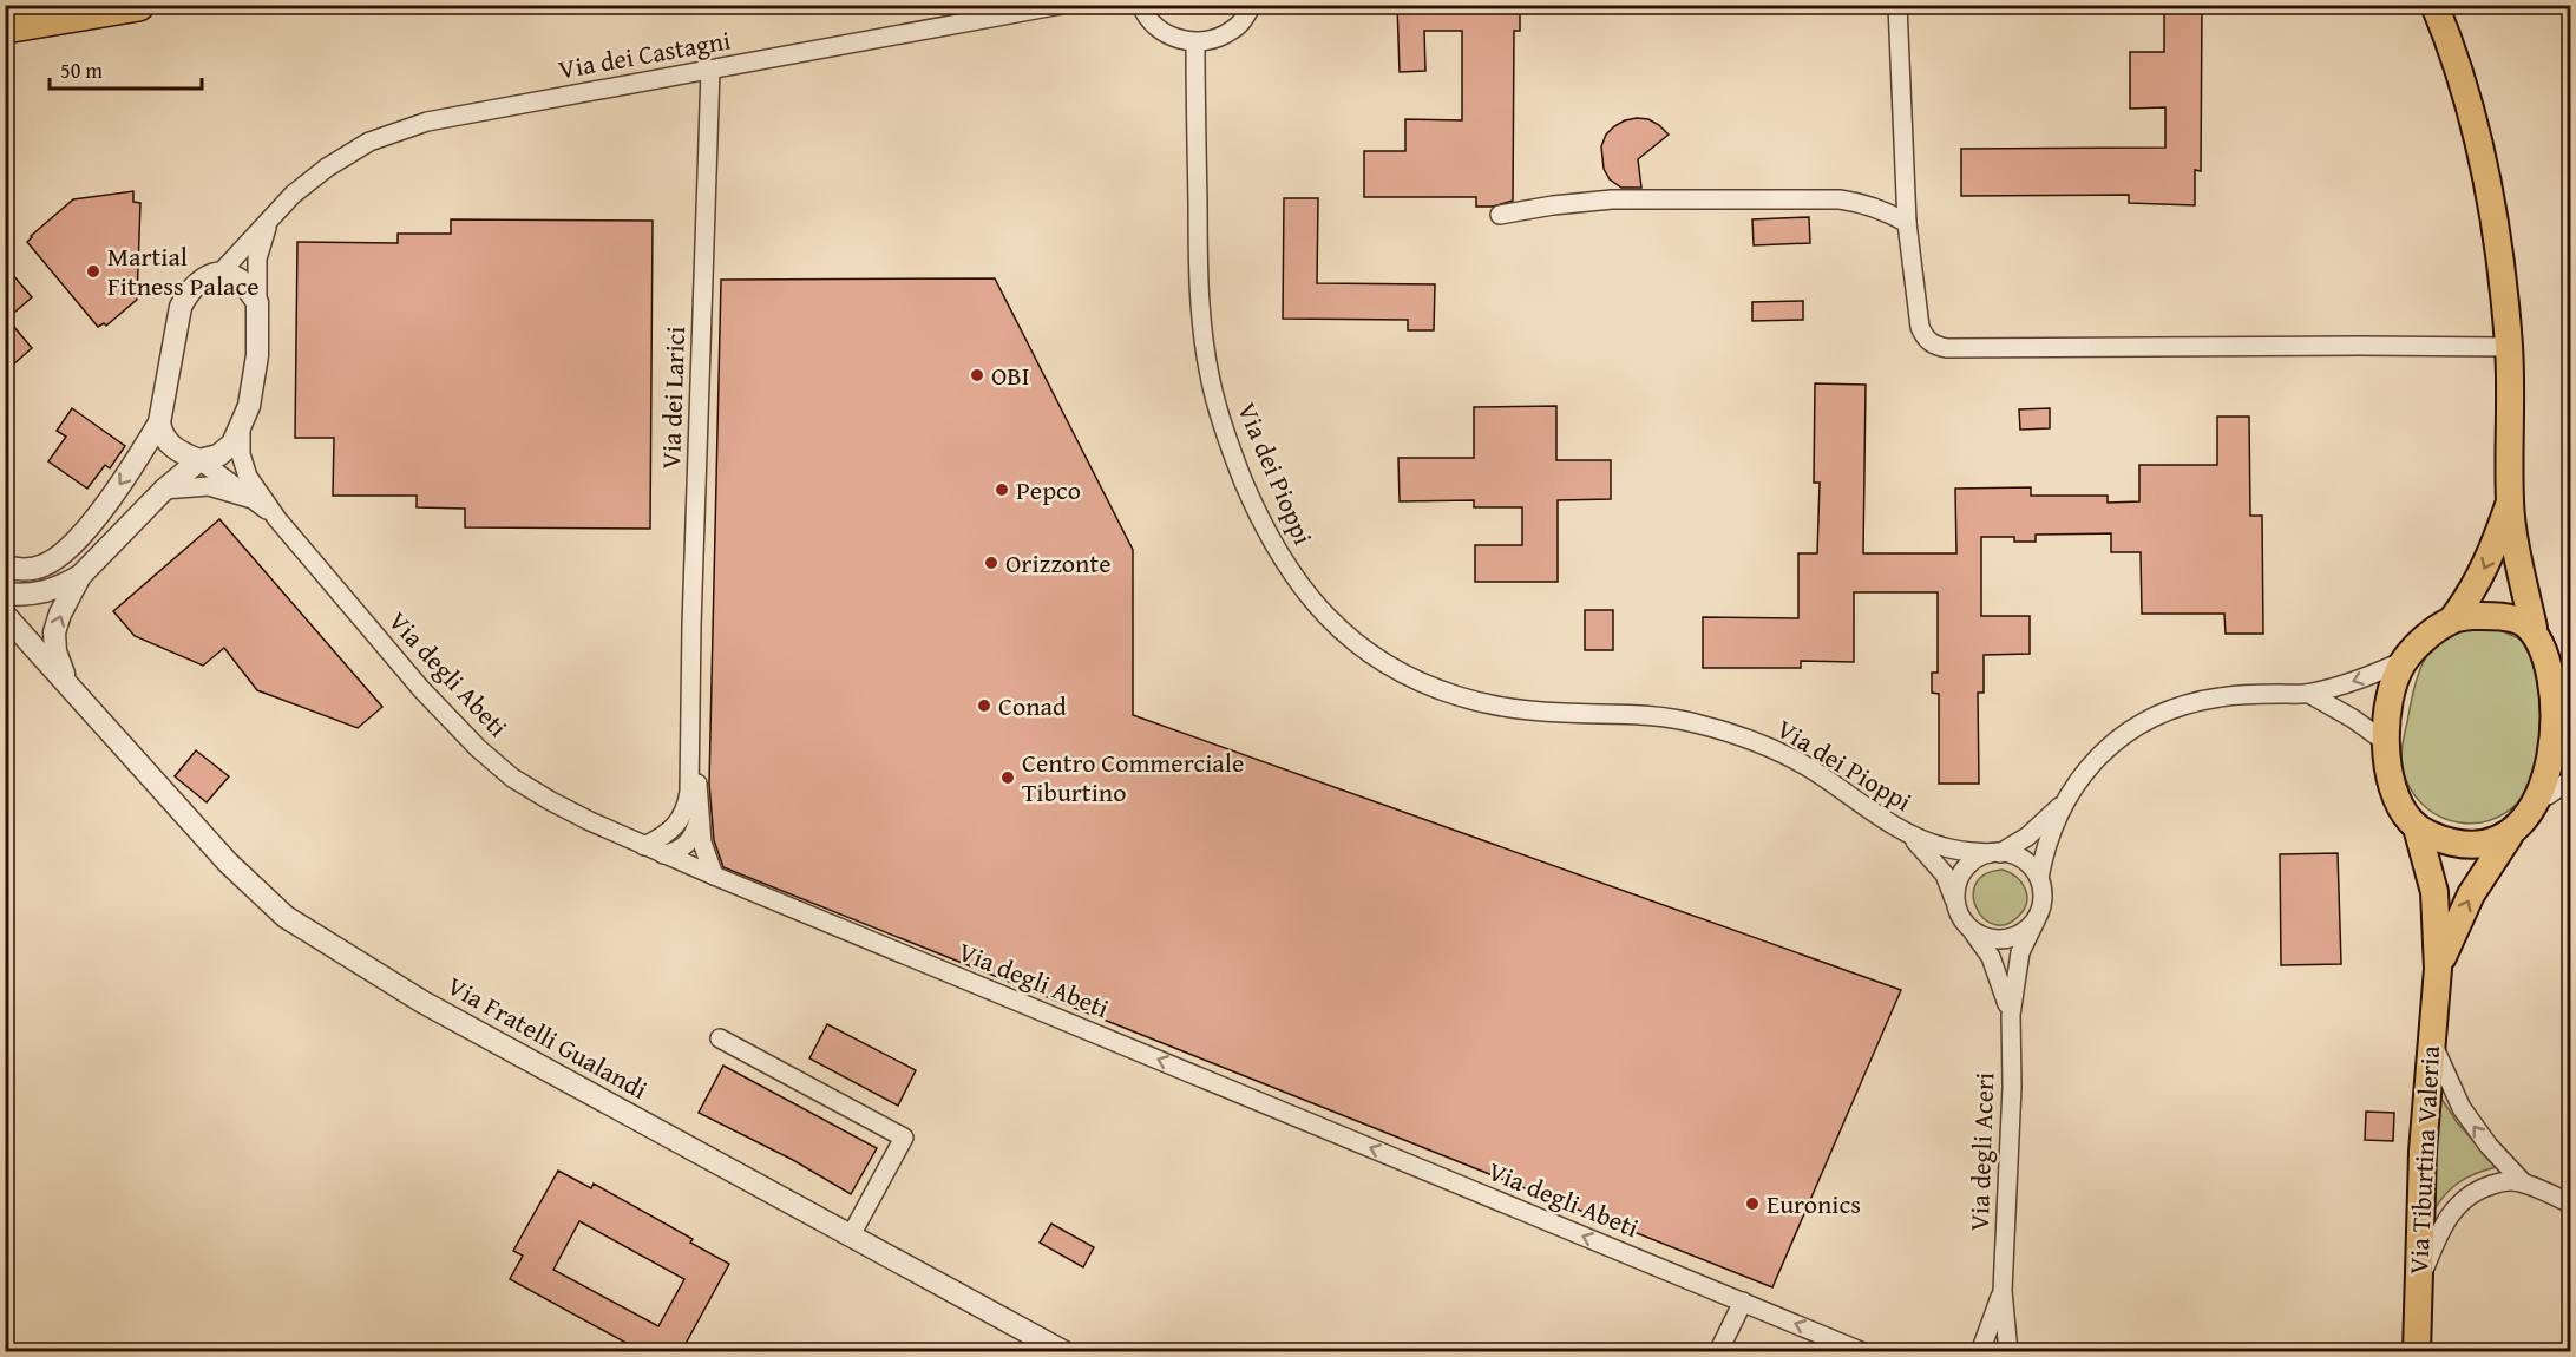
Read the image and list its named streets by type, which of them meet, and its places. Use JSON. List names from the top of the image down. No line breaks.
{"streets":{"main road":["Via Tiburtina Valeria"],"street":["Via dei Castagni","Via dei Larici","Via dei Pioppi","Via degli Abeti","Via Fratelli Gualandi","Via degli Aceri"]},"crossings":[["Via dei Castagni","Via dei Larici"],["Via dei Castagni","Via degli Abeti"],["Via dei Castagni","Via Fratelli Gualandi"],["Via dei Larici","Via degli Abeti"],["Via dei Pioppi","Via degli Aceri"]],"one_way":["Via degli Abeti"],"places":["Martial Fitness Palace","OBI","Pepco","Orizzonte","Conad","Centro Commerciale Tiburtino","Euronics"],"scale_bar":"50 m"}
